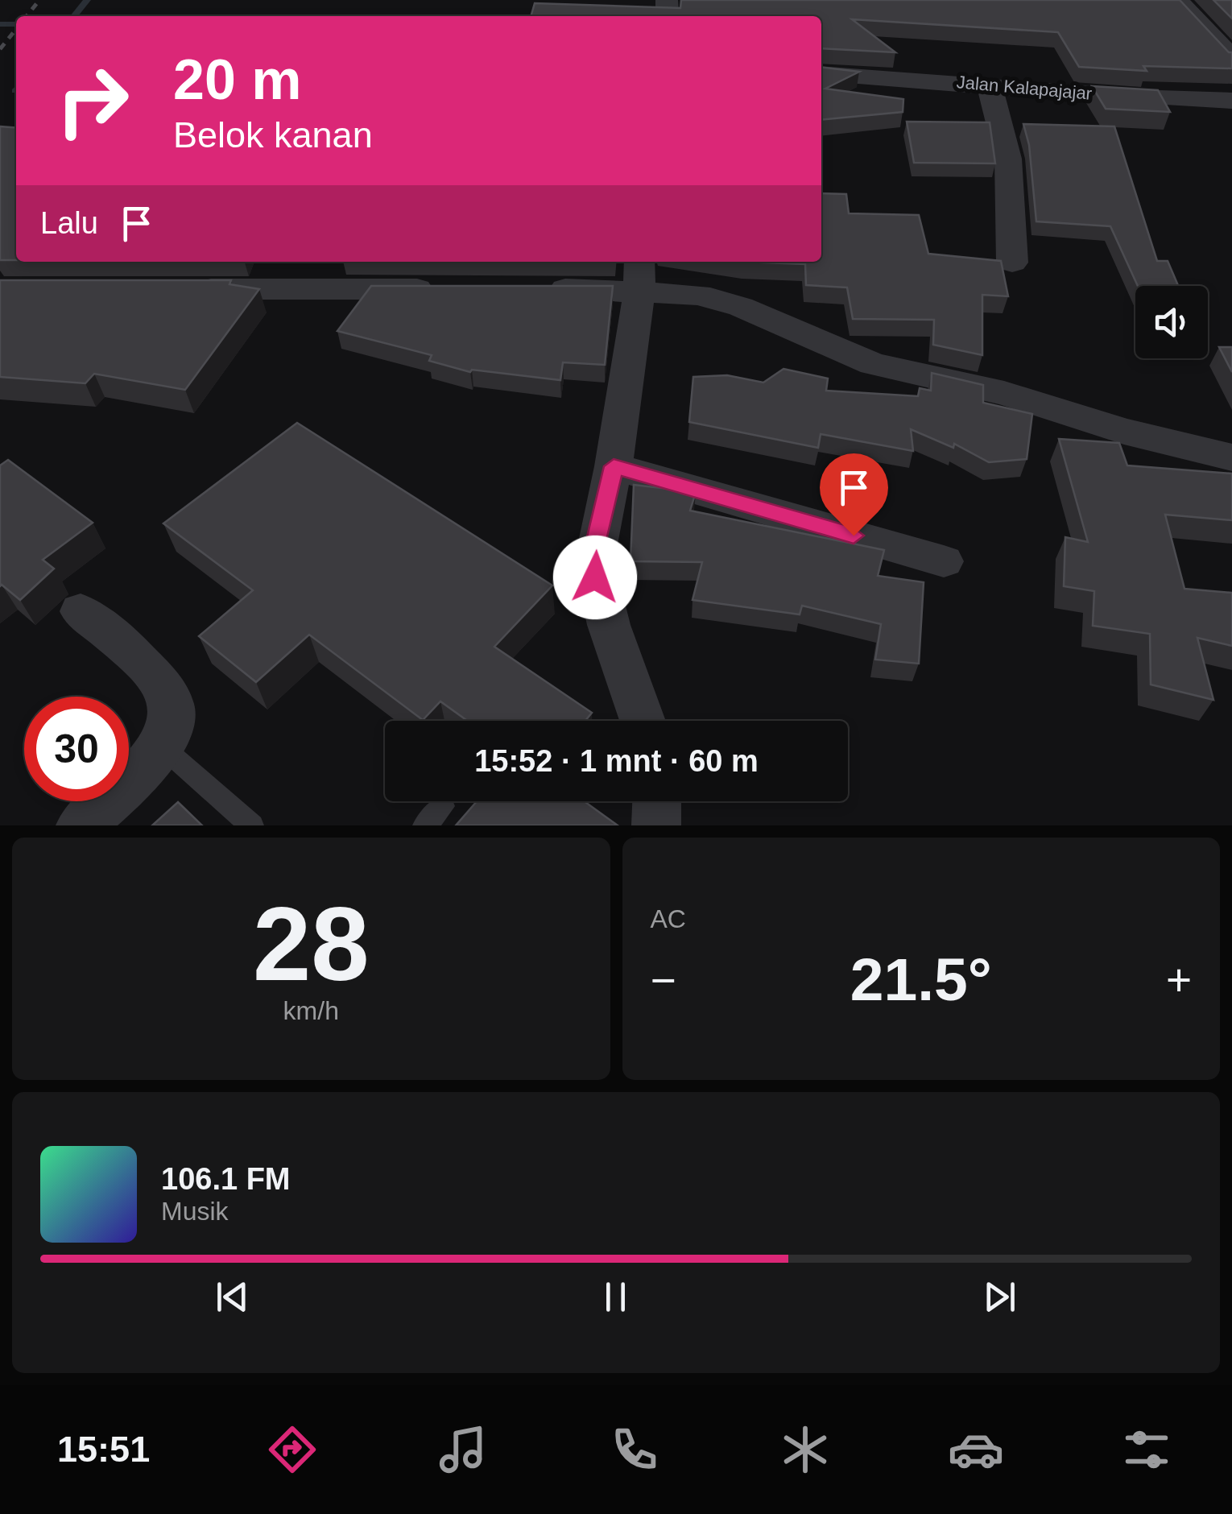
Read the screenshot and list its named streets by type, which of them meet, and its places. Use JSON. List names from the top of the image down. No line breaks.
{"streets":{"street":["Jalan Kalapajajar"]},"page":{"turn":["20 m","Belok kanan"],"then":"Lalu","limit":"30","trip":"15:52 · 1 mnt · 60 m","tile":[["28","km/h"],"AC"],"heat":["−","21.5°","+"],"song":["106.1 FM","Musik"],"tabs":"15:51"}}
